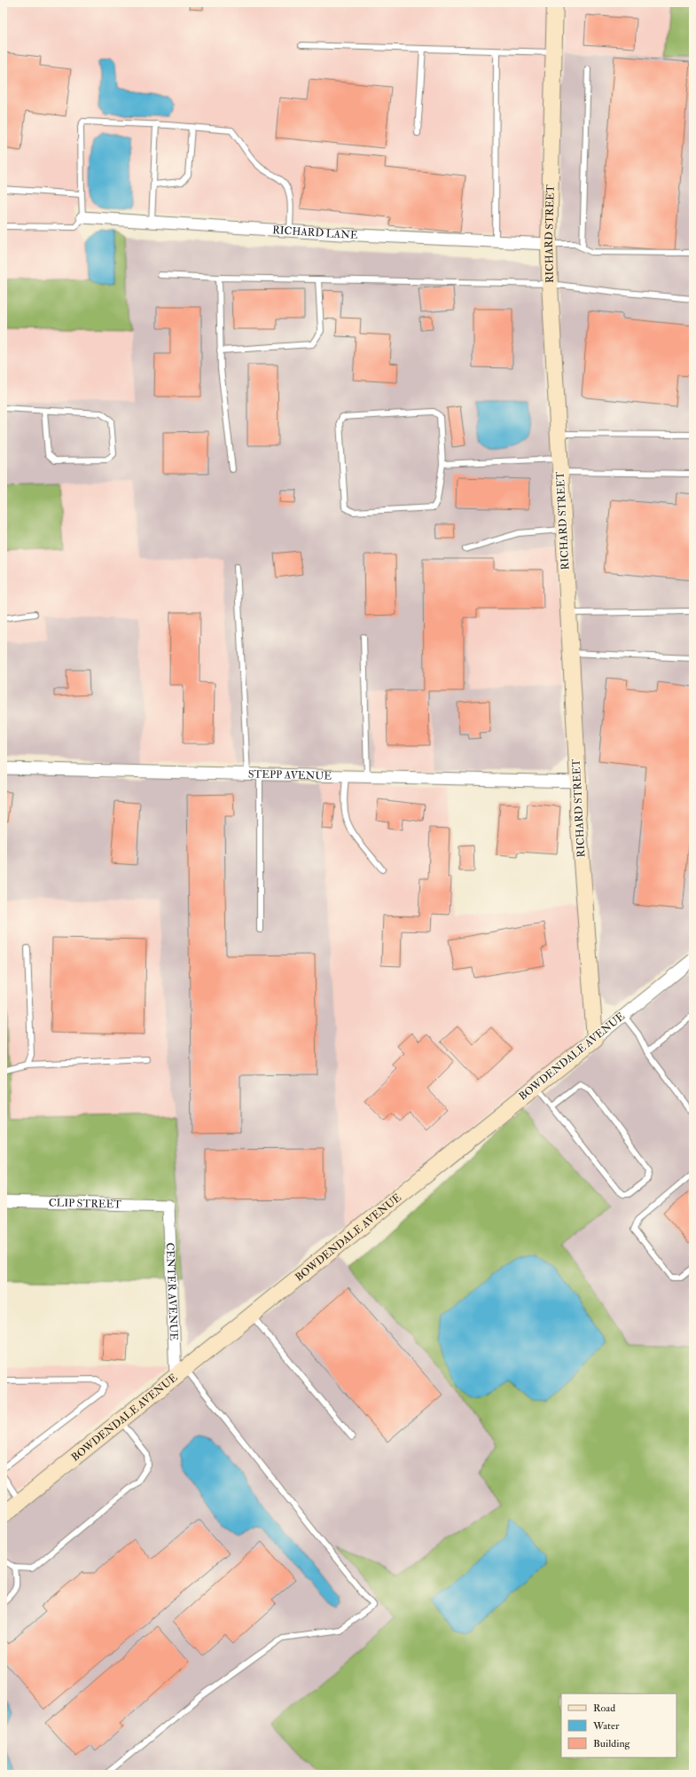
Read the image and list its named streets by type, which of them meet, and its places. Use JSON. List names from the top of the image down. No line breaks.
{"streets":{"street":["RICHARD LANE","RICHARD STREET","STEPP AVENUE","BOWDENDALE AVENUE","CLIP STREET","CENTER AVENUE"]},"crossings":[["RICHARD LANE","RICHARD STREET"],["RICHARD STREET","STEPP AVENUE"],["RICHARD STREET","BOWDENDALE AVENUE"],["BOWDENDALE AVENUE","CENTER AVENUE"],["CLIP STREET","CENTER AVENUE"]],"legend":["Road","Water","Building"]}
